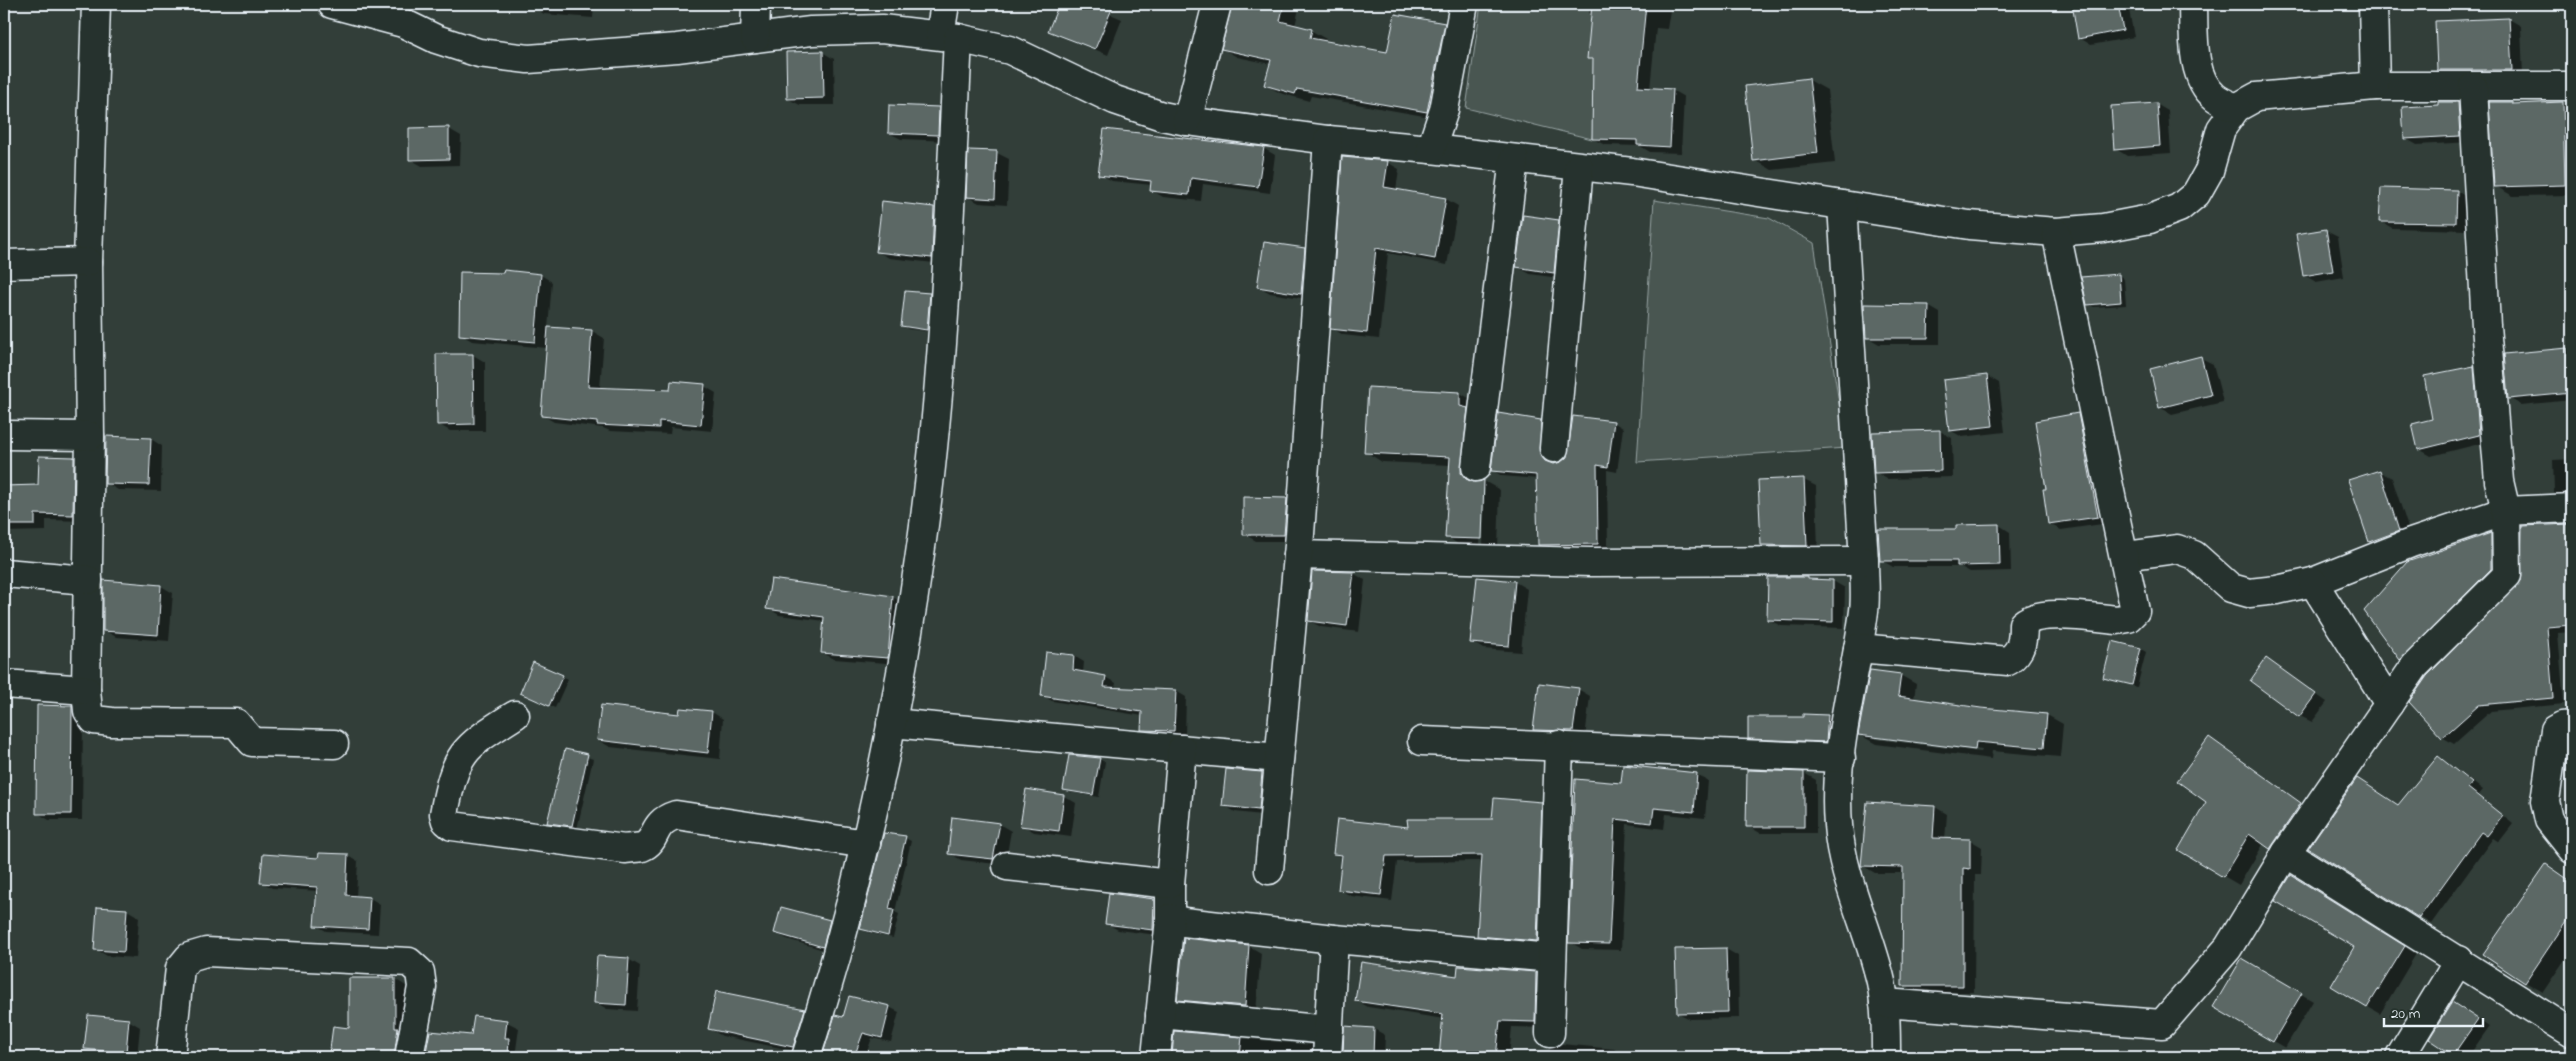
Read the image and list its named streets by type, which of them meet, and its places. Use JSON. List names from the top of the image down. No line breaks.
{"scale_bar":"20 m"}
